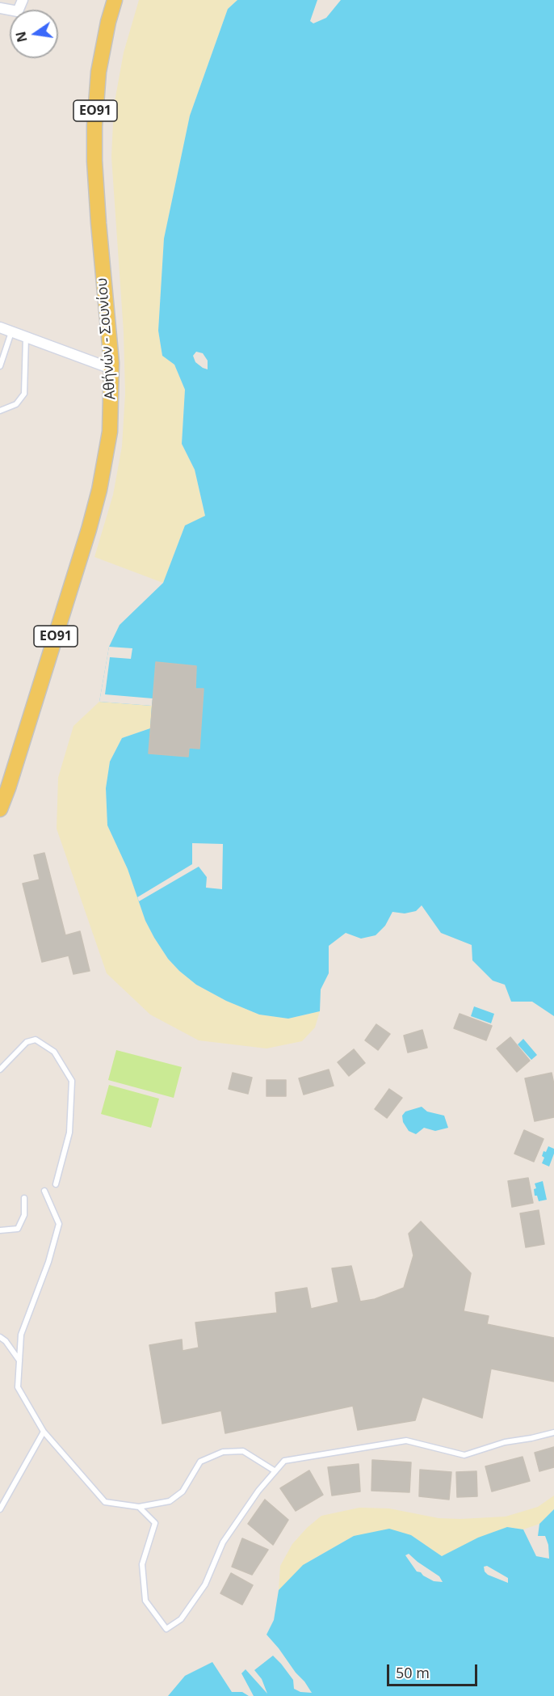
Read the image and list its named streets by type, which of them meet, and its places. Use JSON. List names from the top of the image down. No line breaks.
{"streets":{"main road":["ΕΟ91","Αθήνών - Σουνίου"]},"scale_bar":"50 m","north":"left"}
